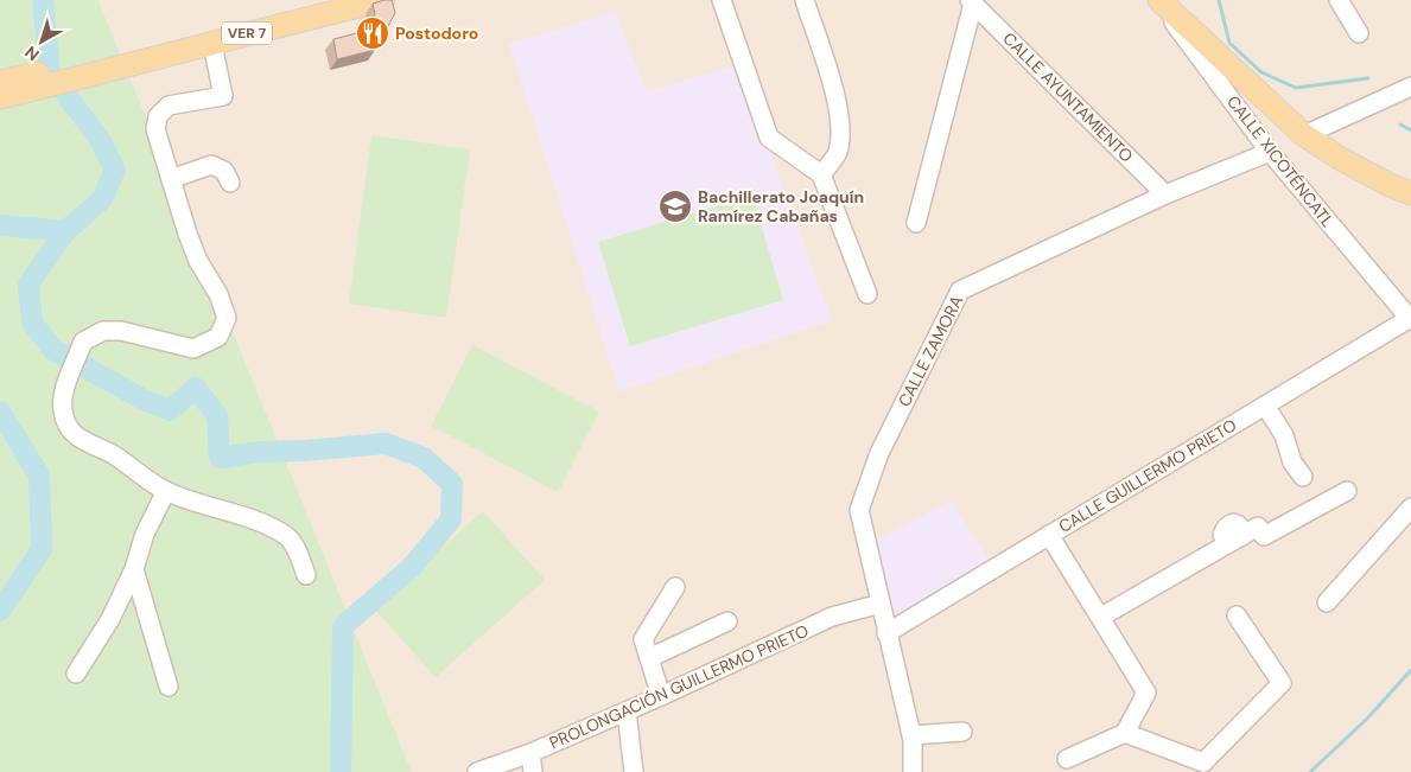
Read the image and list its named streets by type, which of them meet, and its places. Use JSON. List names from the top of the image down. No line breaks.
{"streets":{"main road":["VER 7"],"street":["CALLE AYUNTAMIENTO","CALLE XICOTÉNCATL","CALLE ZAMORA","CALLE GUILLERMO PRIETO","PROLONGACIÓN GUILLERMO PRIETO"]},"crossings":[["CALLE AYUNTAMIENTO","CALLE ZAMORA"],["CALLE XICOTÉNCATL","CALLE ZAMORA"],["CALLE XICOTÉNCATL","CALLE GUILLERMO PRIETO"],["CALLE ZAMORA","CALLE GUILLERMO PRIETO"],["CALLE ZAMORA","PROLONGACIÓN GUILLERMO PRIETO"]],"places":{"restaurant":["Postodoro"],"school or university":["Bachillerato Joaquín Ramírez Cabañas"]},"north":"bottom left"}
